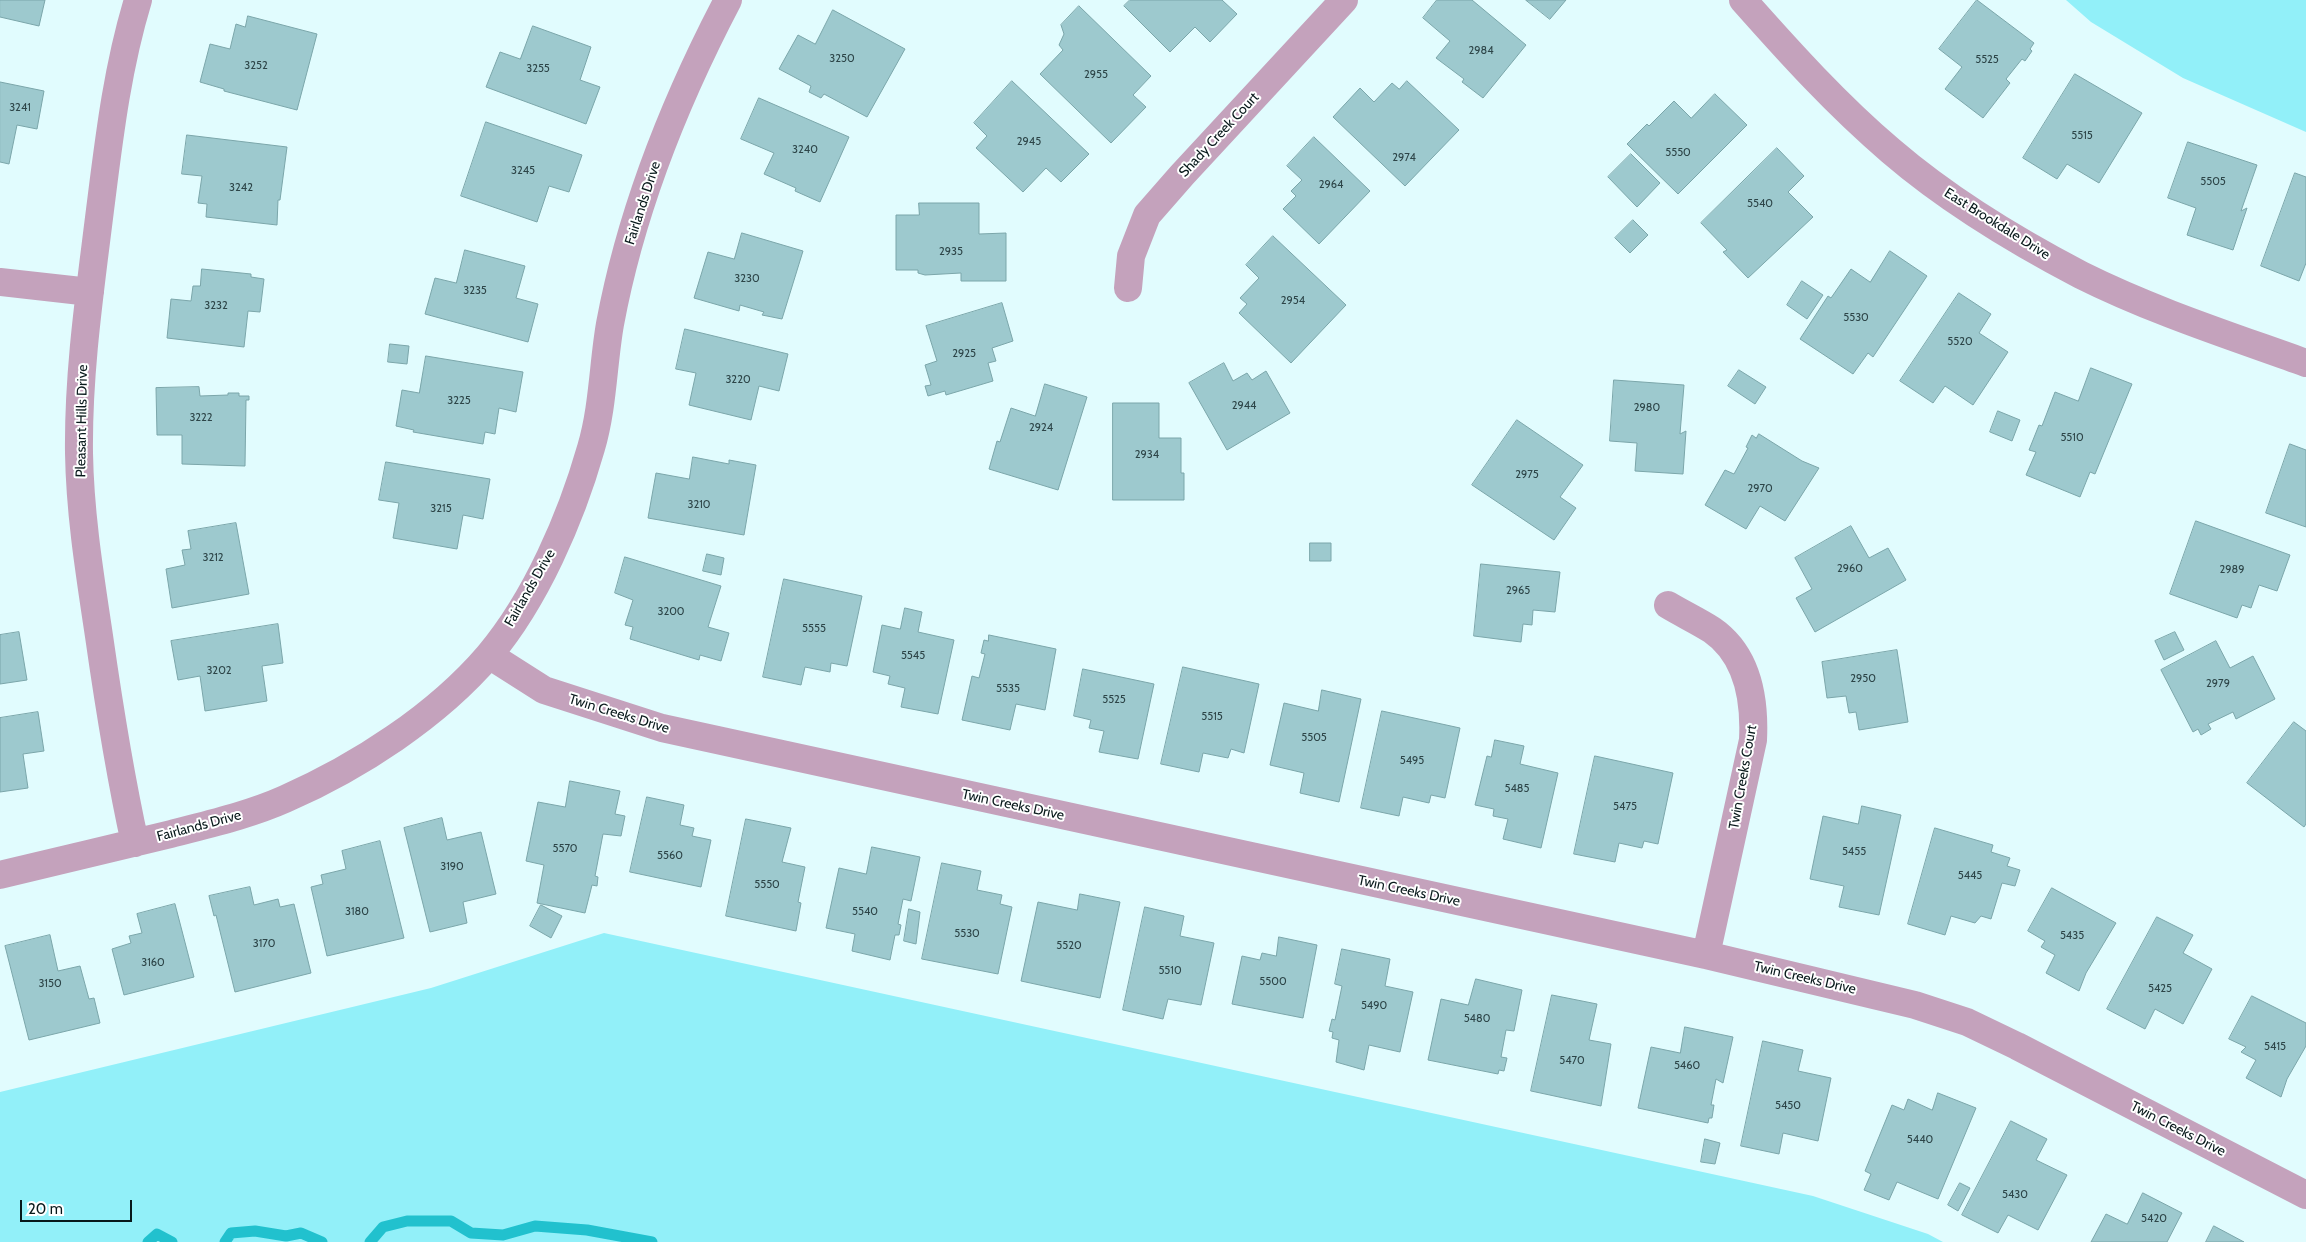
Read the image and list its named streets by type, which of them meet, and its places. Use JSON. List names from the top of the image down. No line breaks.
{"streets":{"street":["Shady Creek Court","Fairlands Drive","East Brookdale Drive","Pleasant Hills Drive","Twin Creeks Drive","Twin Creeks Court"]},"crossings":[["Fairlands Drive","Pleasant Hills Drive"],["Fairlands Drive","Twin Creeks Drive"],["Twin Creeks Drive","Twin Creeks Court"]],"house_numbers":["2984","3250","5525","3252","3255","2955","3241","5515","2945","3240","5550","2974","3245","5505","2964","3242","5540","2935","3230","3235","2954","3232","5530","5520","2925","3220","3225","2944","2980","3222","2924","5510","2934","2975","2970","3210","3215","3212","2960","2989","2965","3200","5555","5545","3202","2950","2979","5535","5525","5515","5505","5495","5485","5475","5570","5455","5560","3190","5445","5550","3180","5540","5530","5435","3170","5520","3160","5510","5500","3150","5425","5490","5480","5415","5470","5460","5450","5440","5430","5420"],"scale_bar":"20 m"}
